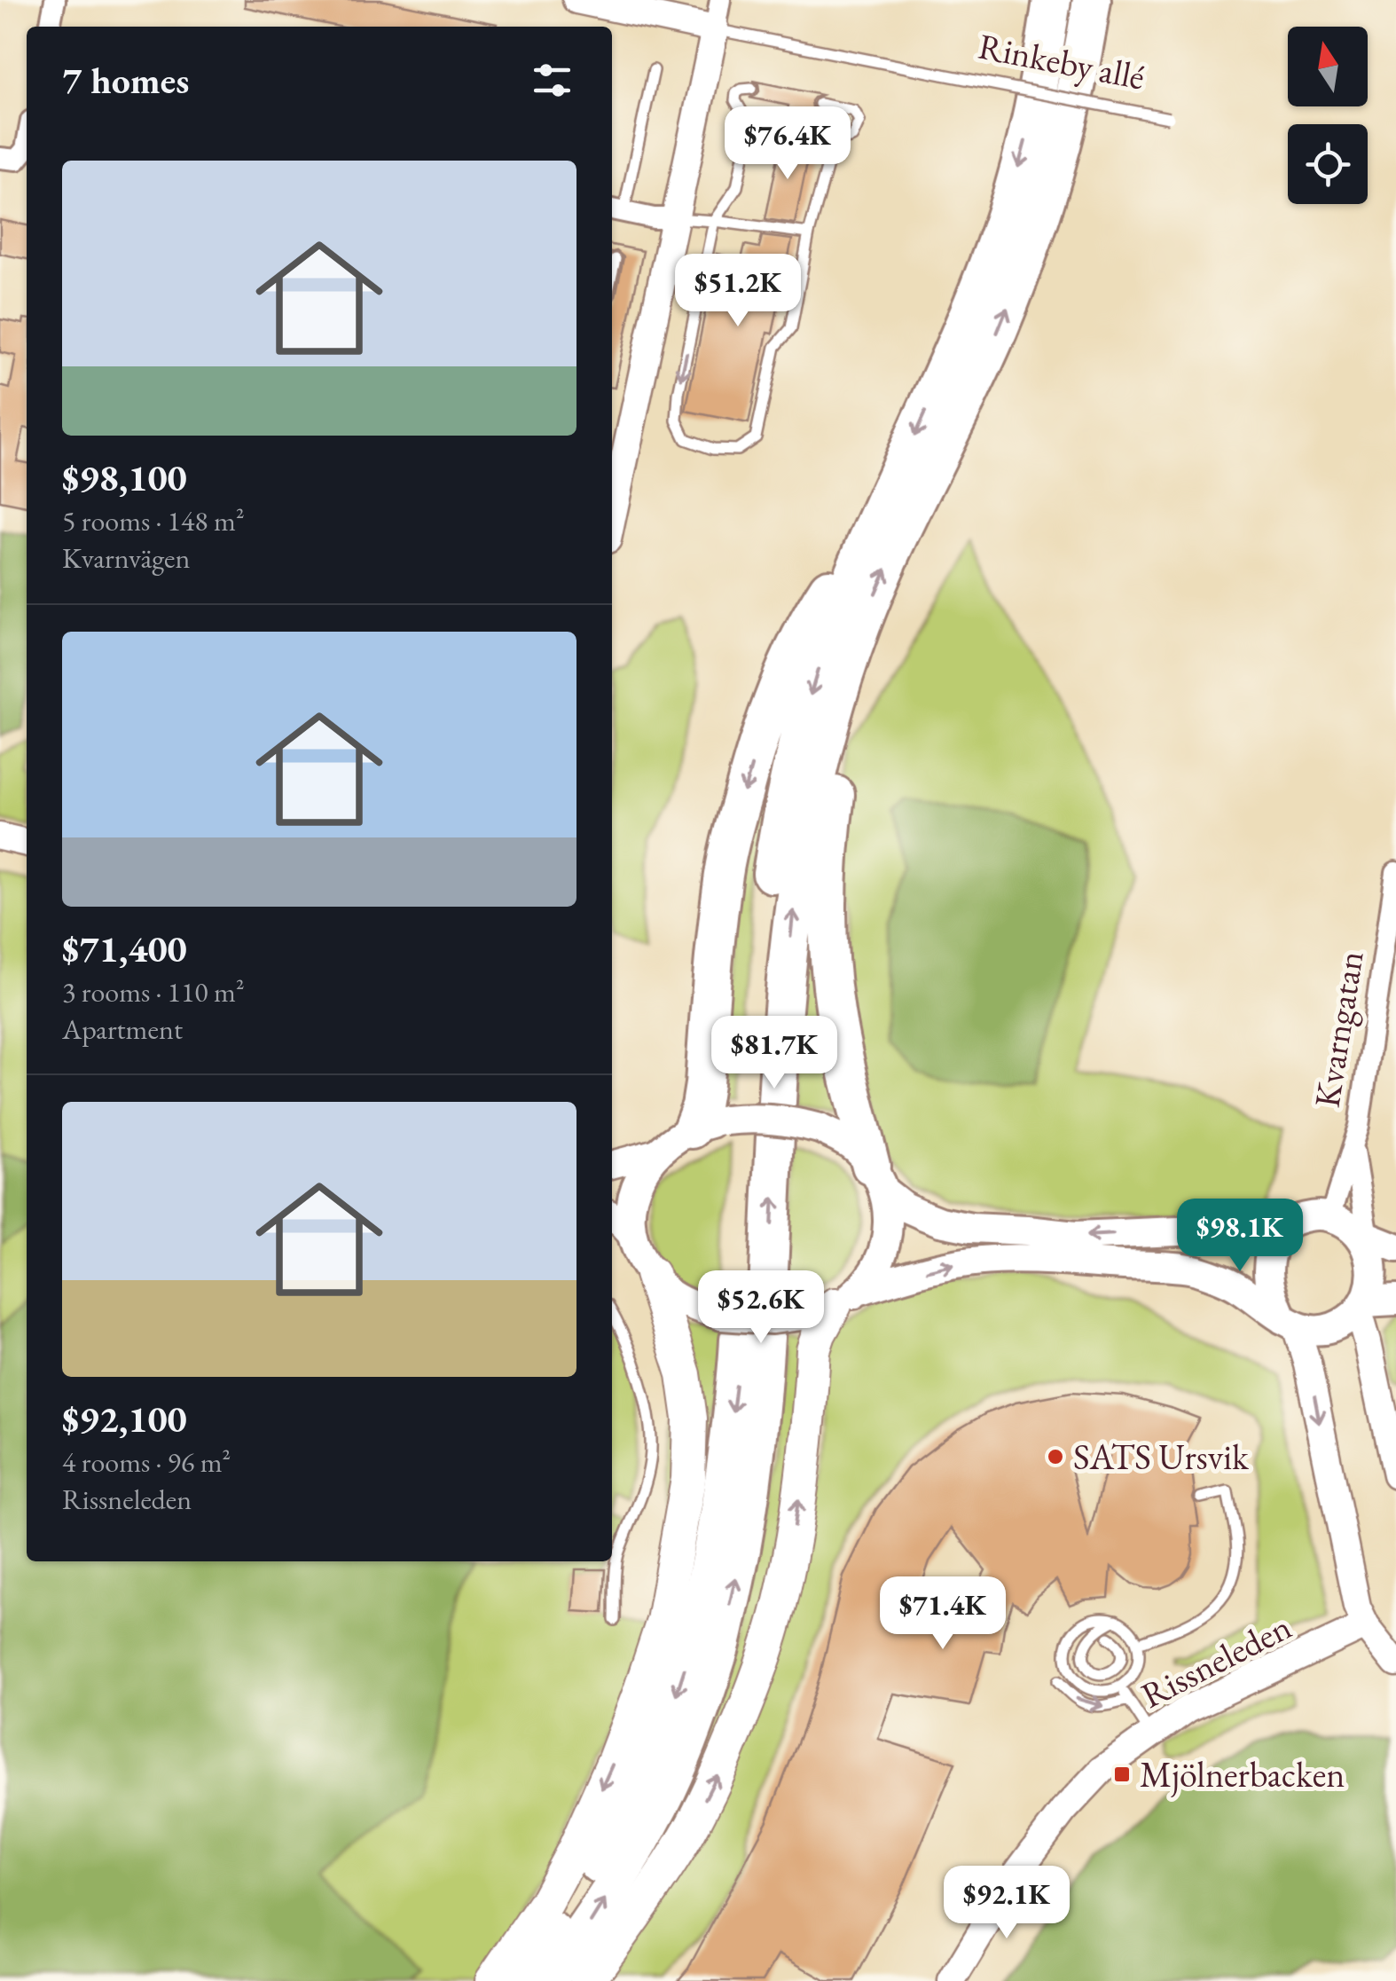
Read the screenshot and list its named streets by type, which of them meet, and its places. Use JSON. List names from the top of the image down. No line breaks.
{"streets":{"street":["Rinkeby allé","Kvarngatan","Rissneleden"]},"places":{"other":["SATS Ursvik"],"transit":["Mjölnerbacken"]},"north":"top","page":{"heading":"7 homes","price":["$76.4K","$51.2K","$81.7K","$98.1K","$52.6K","$71.4K","$92.1K"],"list":[{"name":"$98,100","note":"5 rooms · 148 m² · Kvarnvägen"},{"name":"$71,400","note":"3 rooms · 110 m² · Apartment"},{"name":"$92,100","note":"4 rooms · 96 m² · Rissneleden"}]}}
